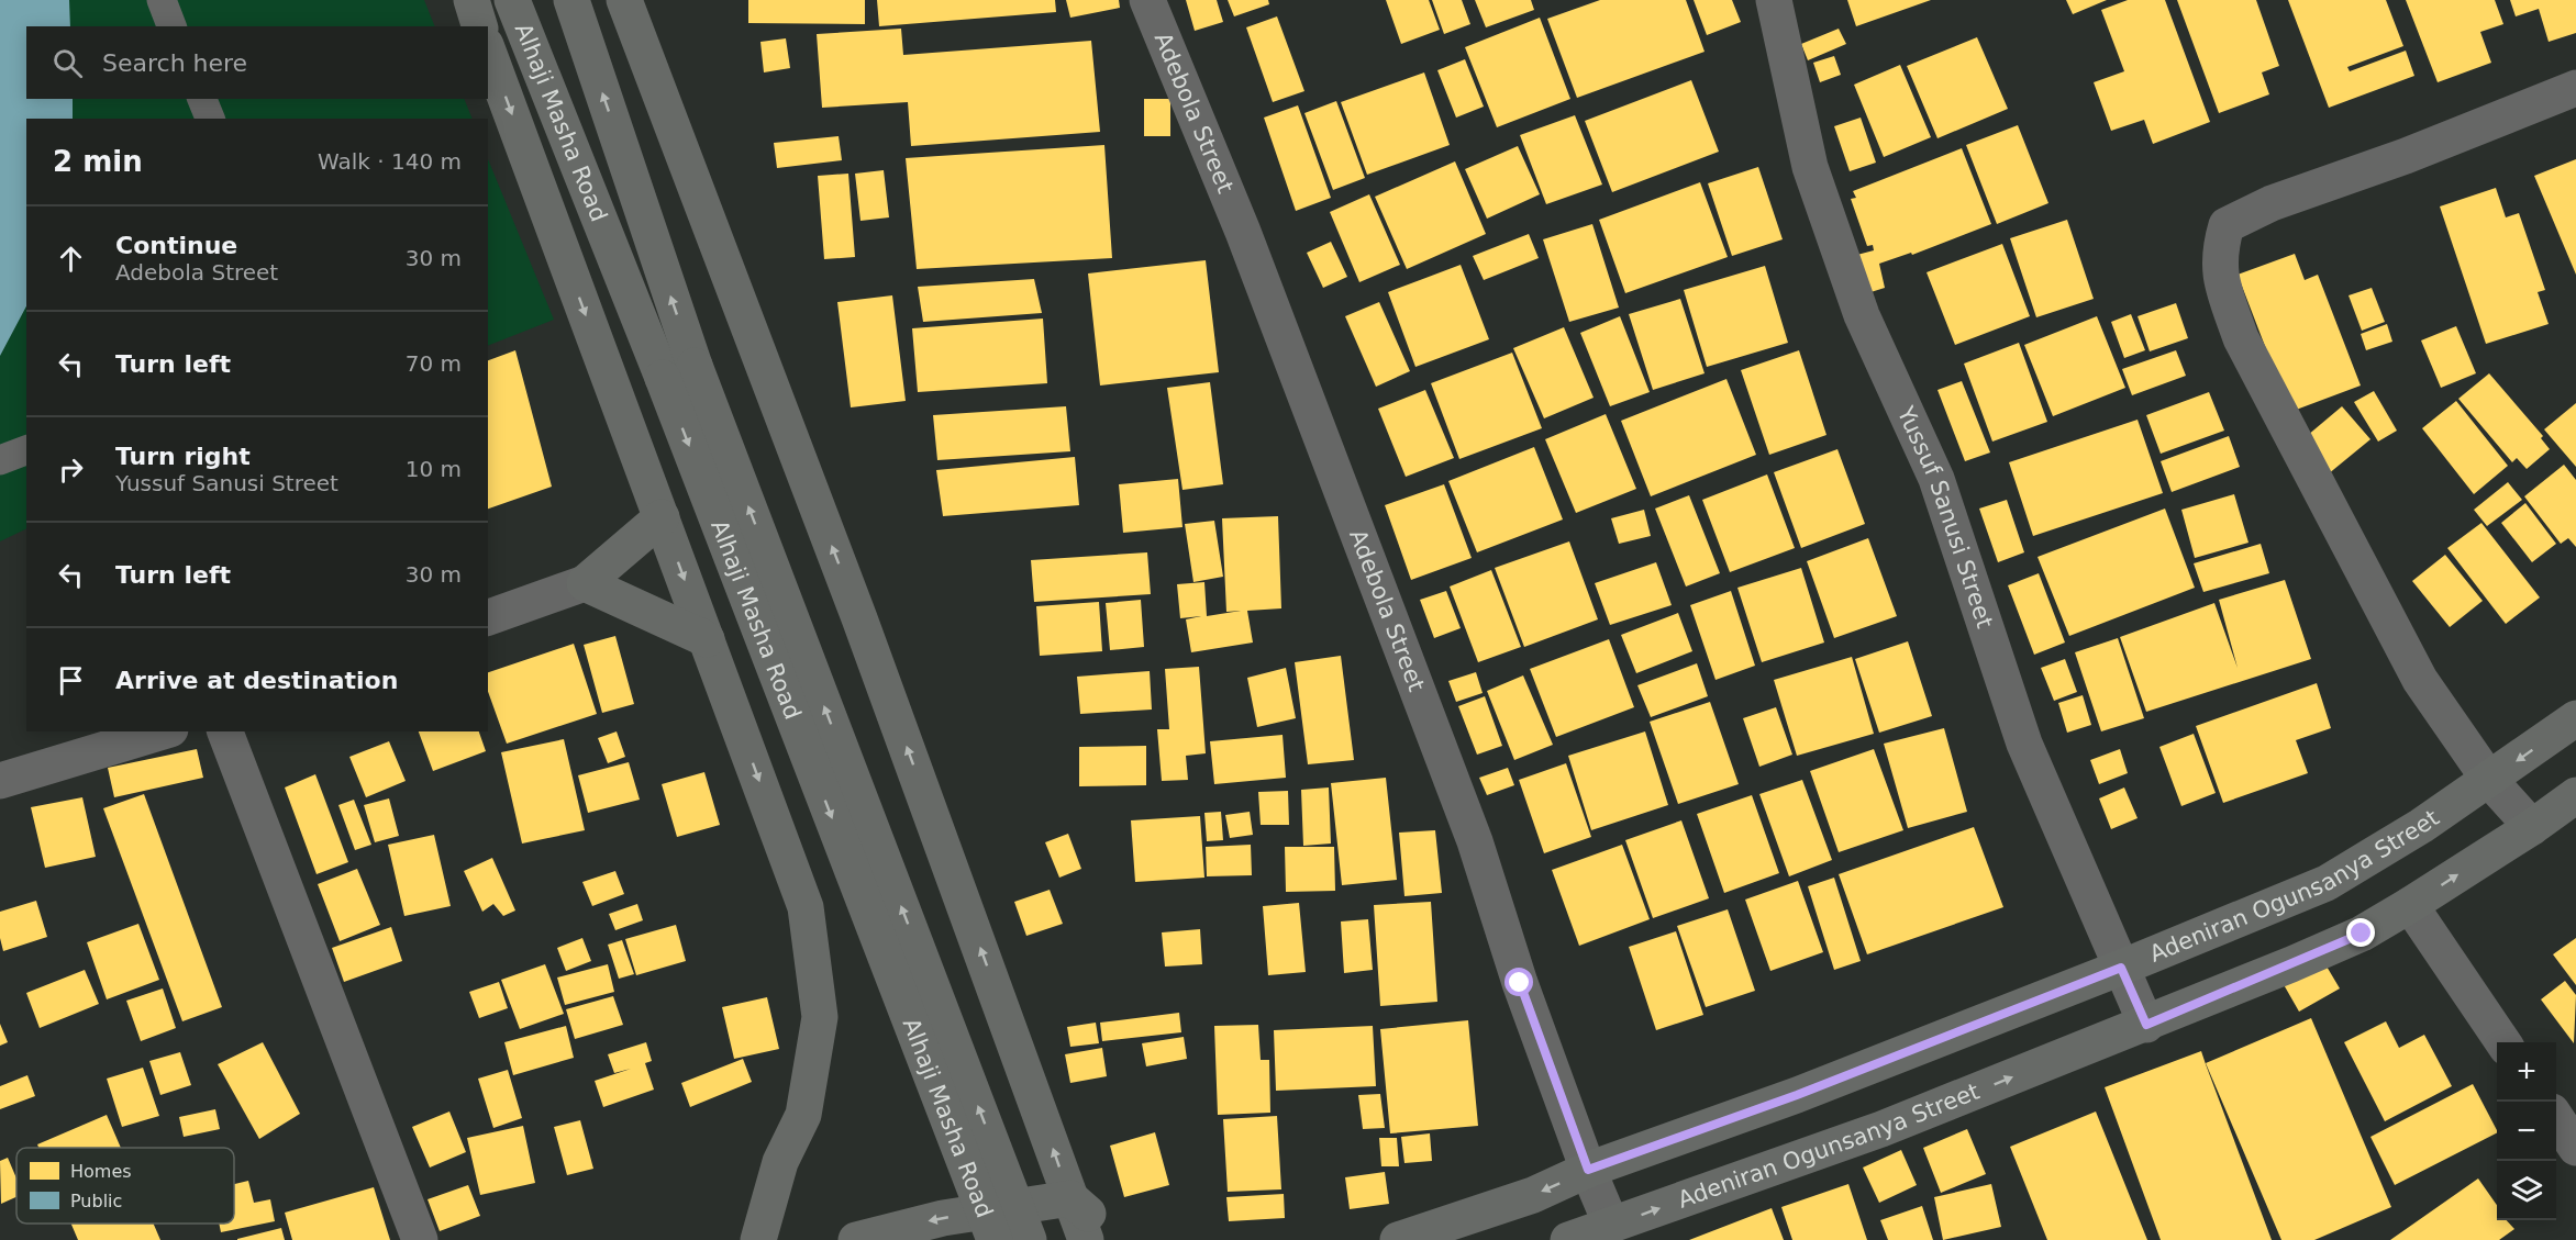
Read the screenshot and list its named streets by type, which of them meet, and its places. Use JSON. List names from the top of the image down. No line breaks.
{"streets":{"street":["Adebola Street","Alhaji Masha Road","Yussuf Sanusi Street","Adeniran Ogunsanya Street"]},"crossings":[["Adebola Street","Adeniran Ogunsanya Street"],["Yussuf Sanusi Street","Adeniran Ogunsanya Street"]],"legend":["Homes","Public"],"page":{"search":"Search here","heading":["2 min","Walk · 140 m"],"list":[["Continue","Adebola Street","30 m"],["Turn left","70 m"],["Turn right","Yussuf Sanusi Street","10 m"],["Turn left","30 m"],"Arrive at destination"],"map_buttons":["+","−"]}}
